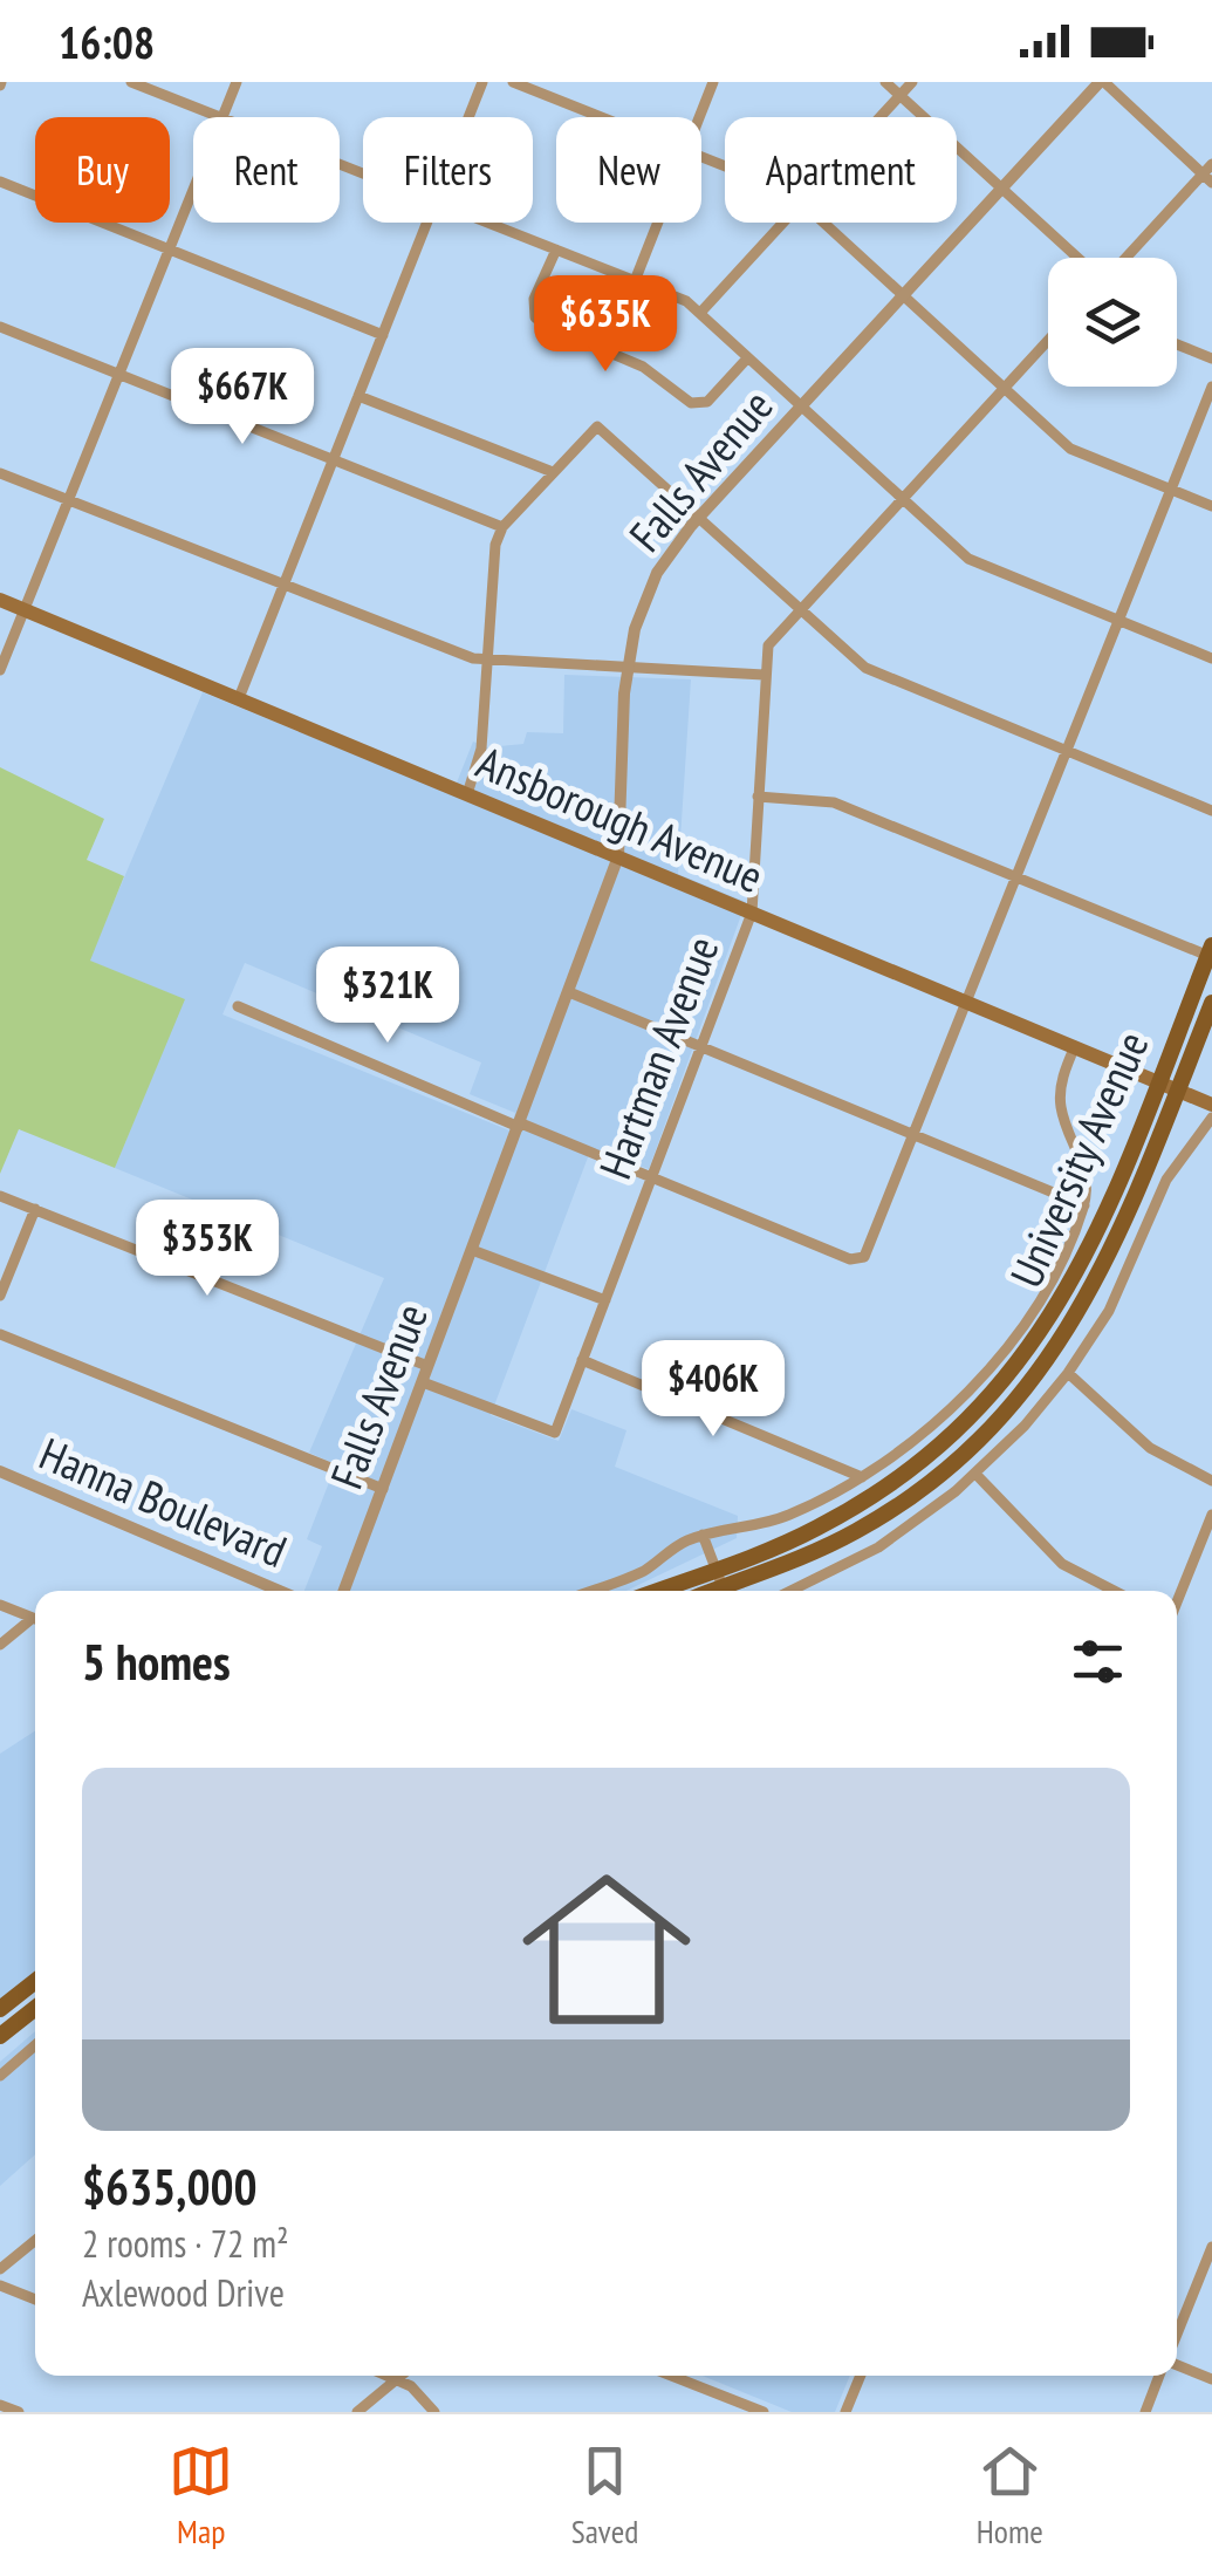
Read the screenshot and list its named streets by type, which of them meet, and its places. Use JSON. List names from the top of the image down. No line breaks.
{"streets":{"main road":["Ansborough Avenue","University Avenue"],"street":["Falls Avenue","Hartman Avenue","Hanna Boulevard"]},"crossings":[["Falls Avenue","Ansborough Avenue"],["Falls Avenue","Hartman Avenue"],["Ansborough Avenue","Hartman Avenue"],["Ansborough Avenue","University Avenue"]],"page":{"status":"16:08","chip":["Buy","Rent","Filters","New","Apartment"],"price":["$635K","$667K","$321K","$353K","$406K"],"heading":"5 homes","list":[{"name":"$635,000","note":"2 rooms · 72 m² · Axlewood Drive"}],"tabs":["Map","Saved","Home"]}}
